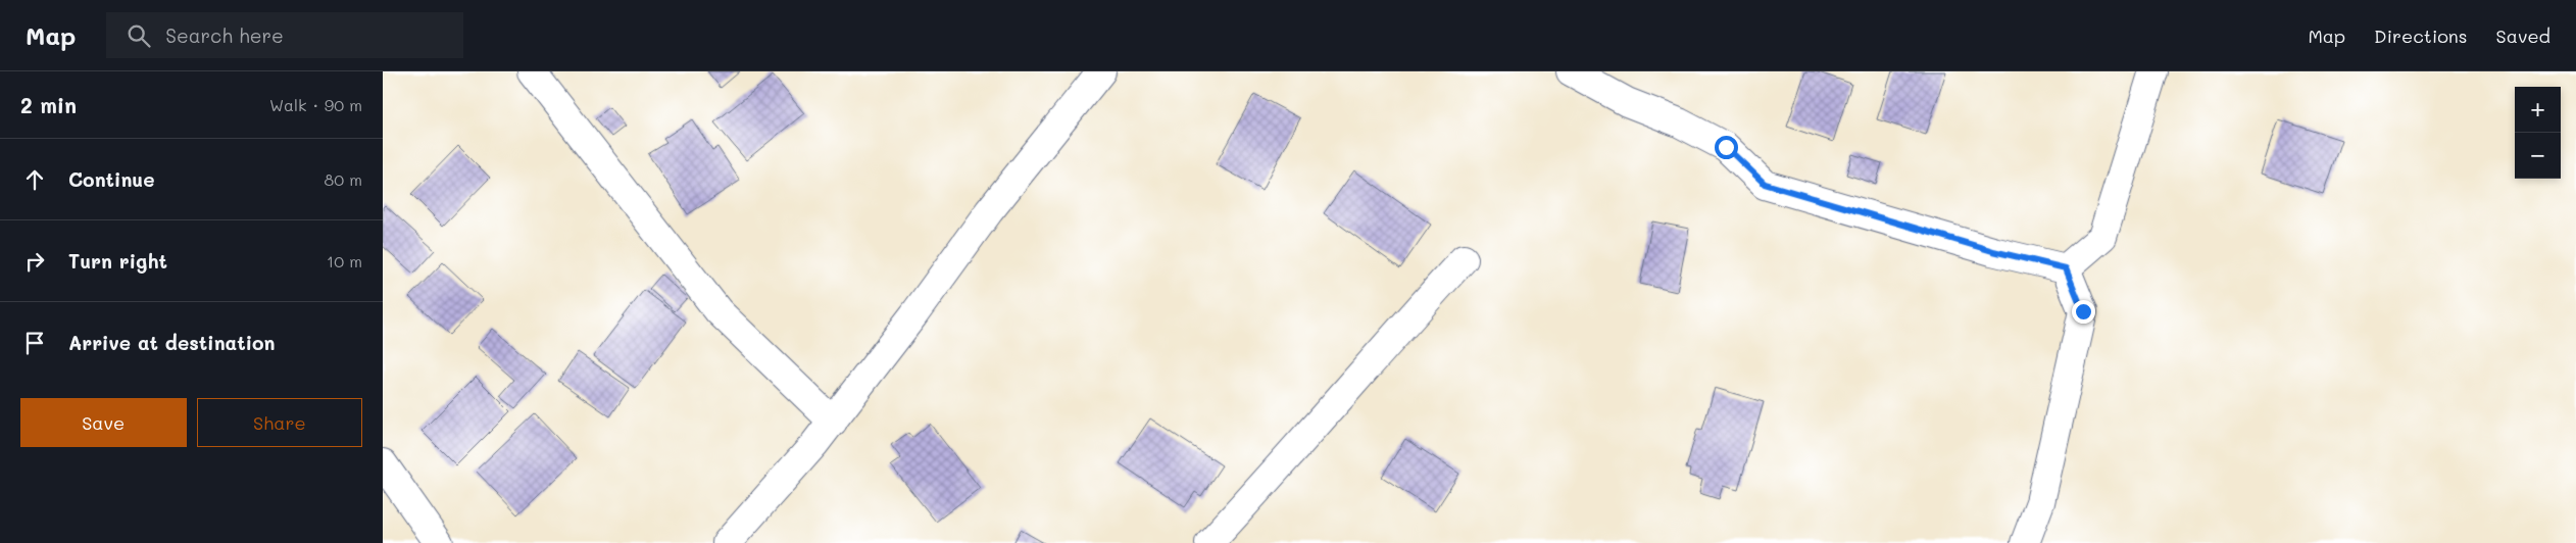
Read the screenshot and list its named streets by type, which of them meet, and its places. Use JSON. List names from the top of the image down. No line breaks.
{"page":{"header":"Map","search":"Search here","nav":["Map","Directions","Saved"],"heading":["2 min","Walk · 90 m"],"map_buttons":["+","−"],"list":[["Continue","80 m"],["Turn right","10 m"],"Arrive at destination"],"buttons":["Save","Share"]}}
